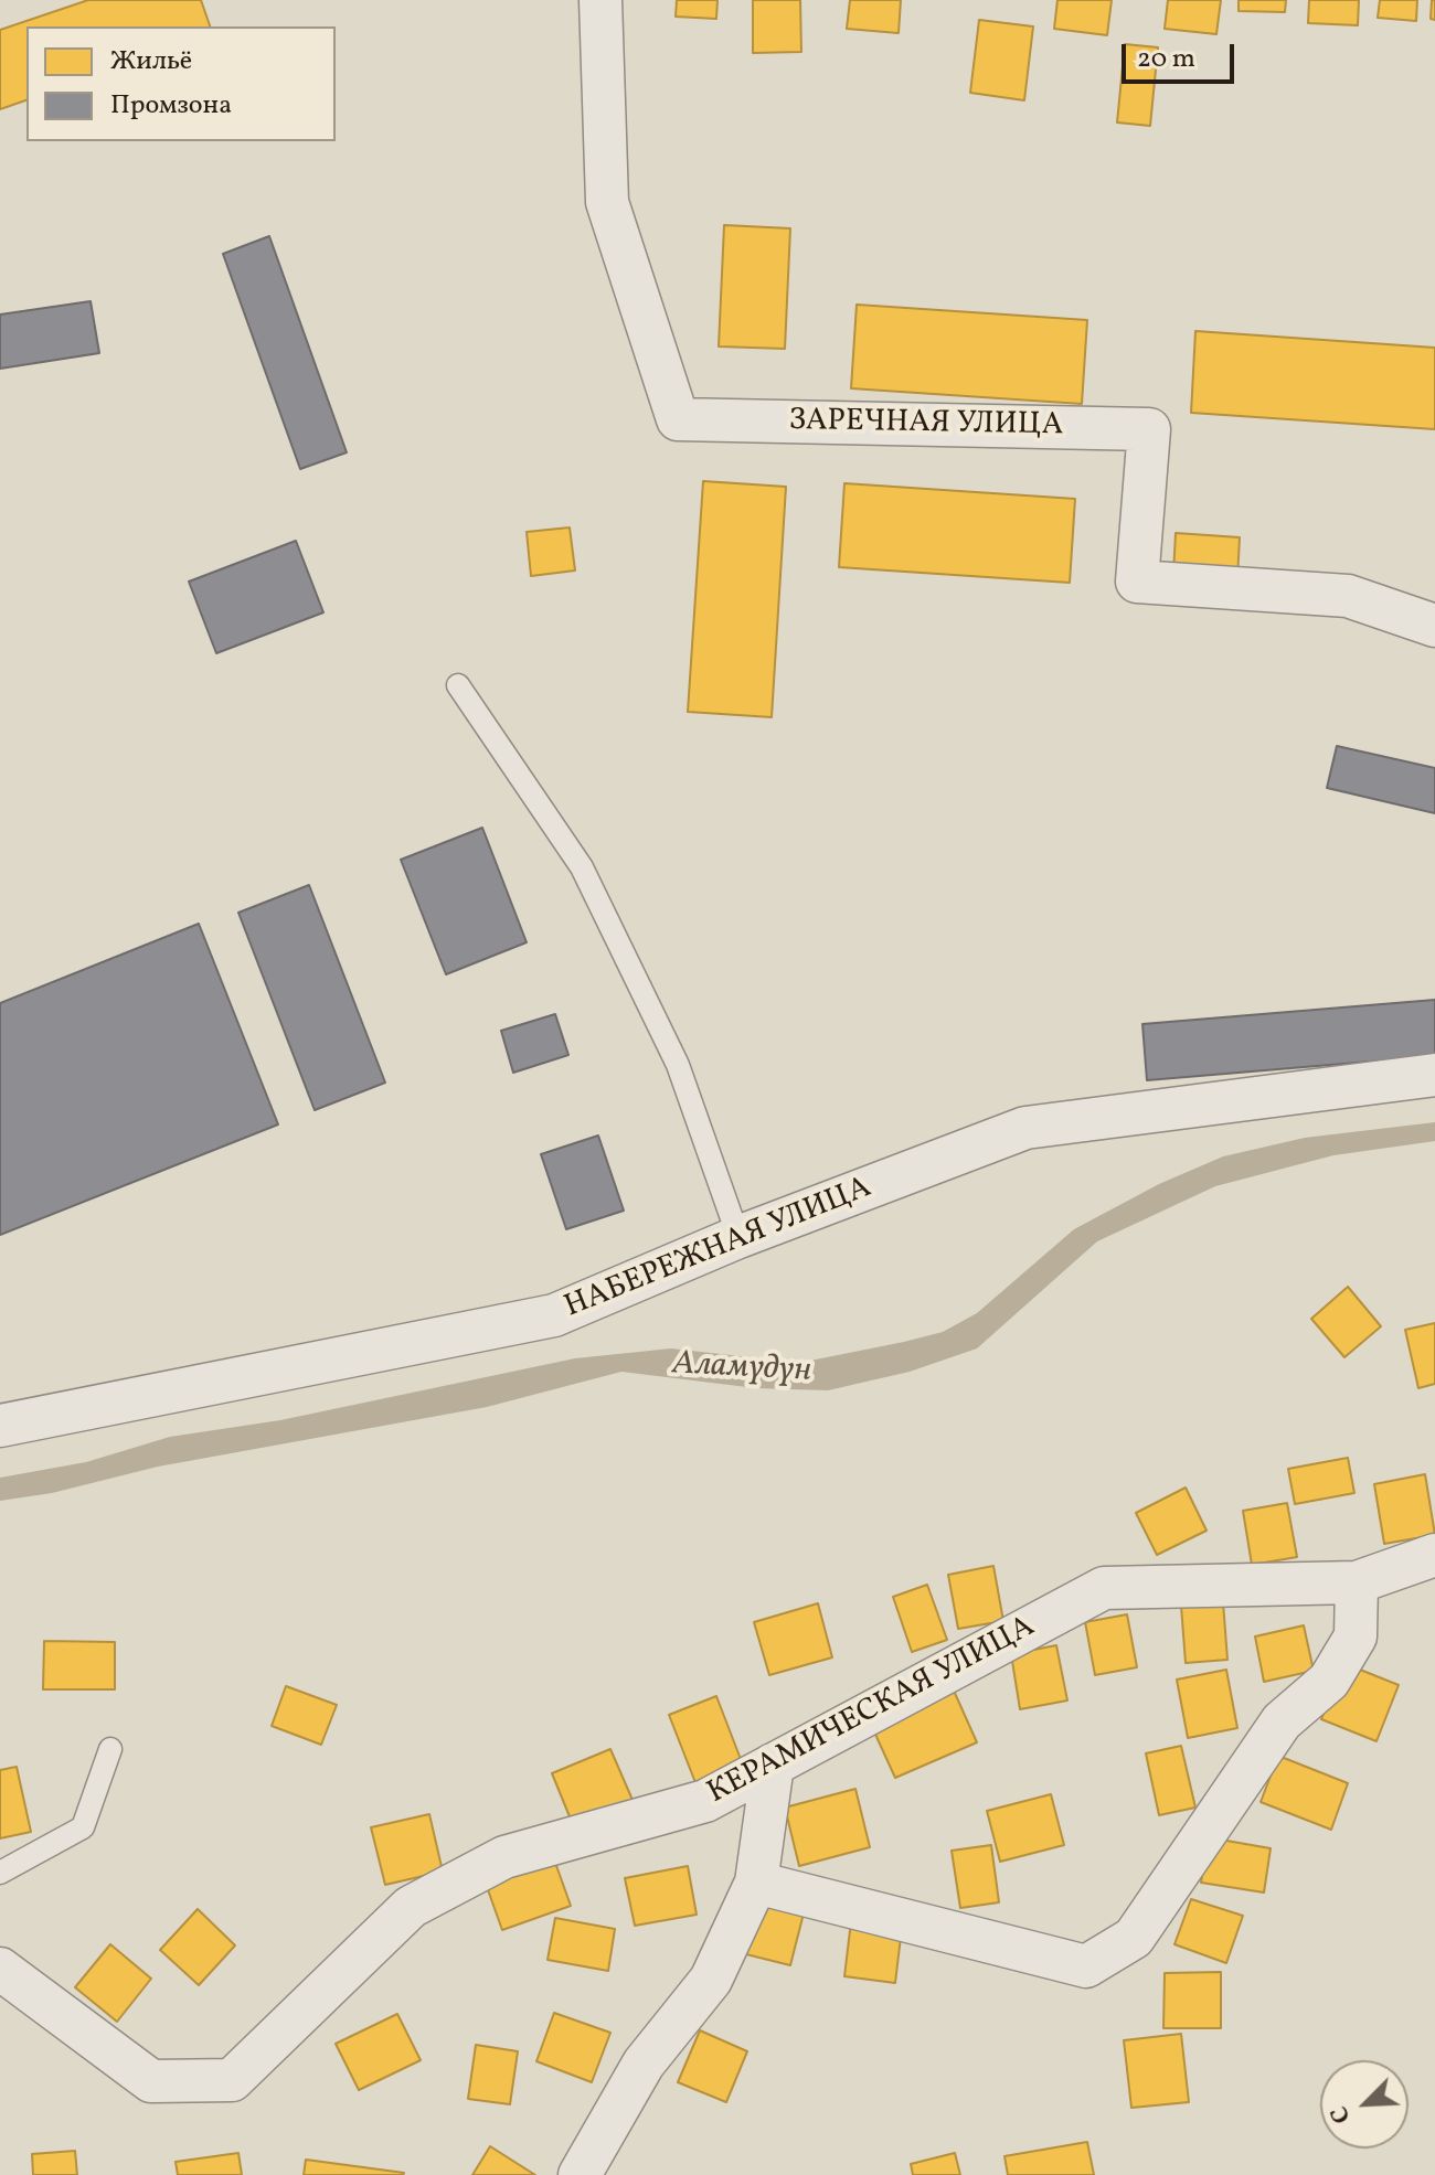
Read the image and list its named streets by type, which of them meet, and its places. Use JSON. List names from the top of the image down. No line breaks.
{"streets":{"street":["ЗАРЕЧНАЯ УЛИЦА","НАБЕРЕЖНАЯ УЛИЦА","КЕРАМИЧЕСКАЯ УЛИЦА"]},"water":["Аламүдүн"],"legend":["Жильё","Промзона"],"scale_bar":"20 m","north":"bottom left"}
